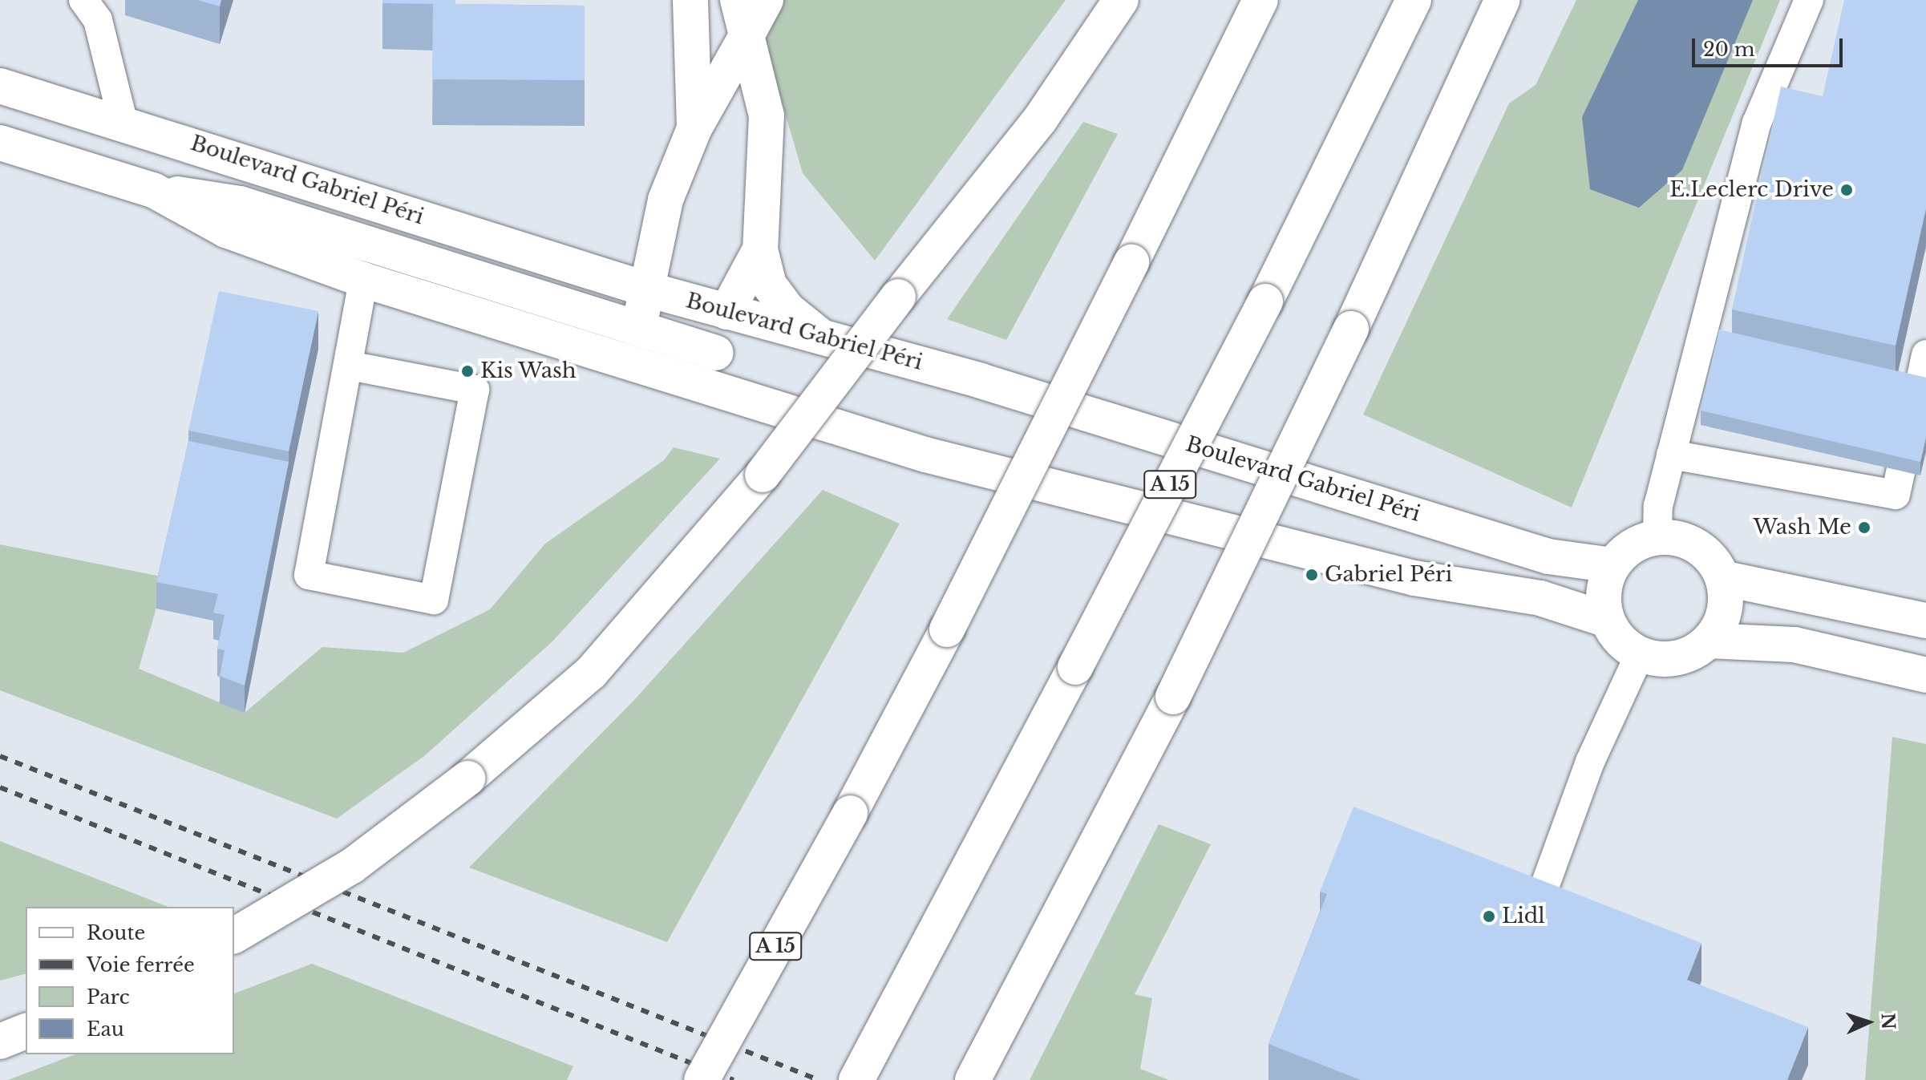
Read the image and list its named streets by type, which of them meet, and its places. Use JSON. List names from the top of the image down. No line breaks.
{"streets":{"main road":["Boulevard Gabriel Péri","A 15"]},"places":["E.Leclerc Drive","Kis Wash","Wash Me","Gabriel Péri","Lidl"],"legend":["Route","Voie ferrée","Parc","Eau"],"scale_bar":"20 m","north":"right"}
